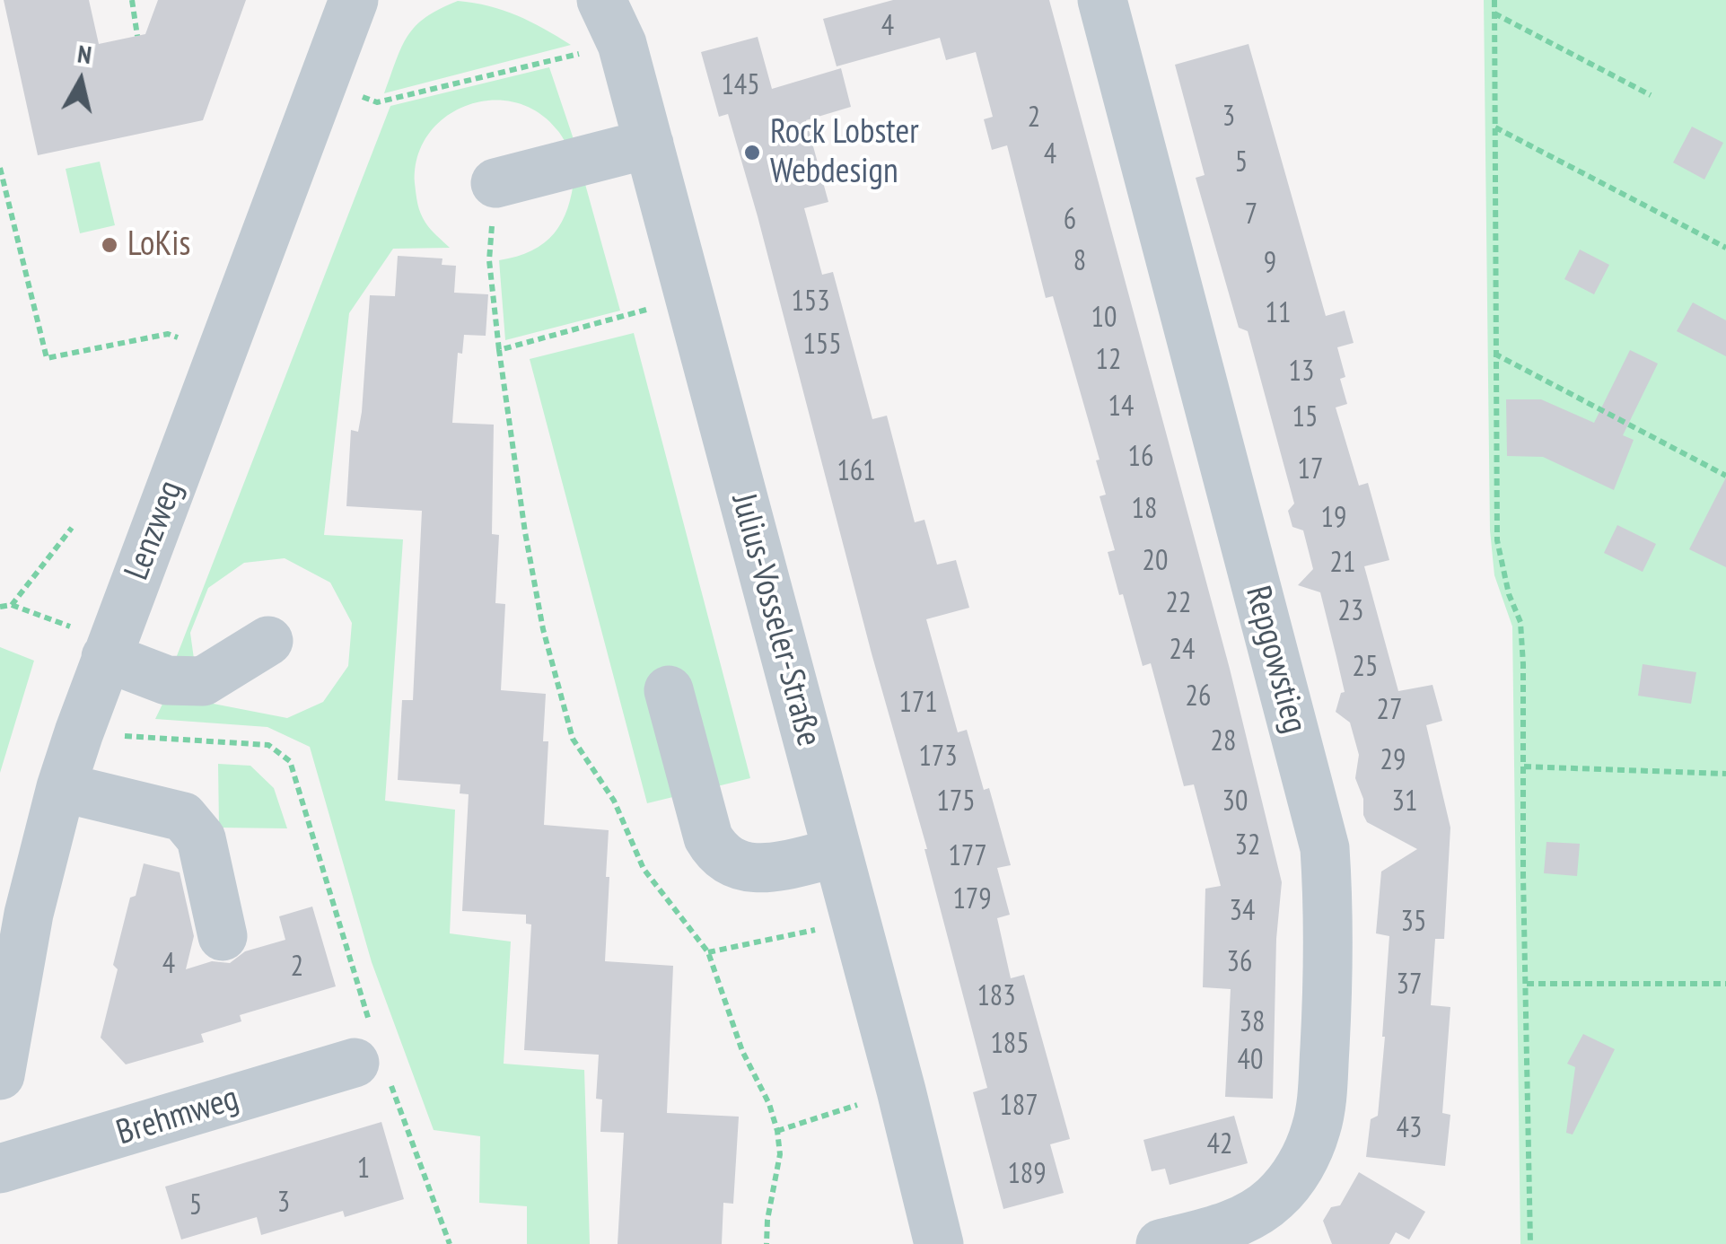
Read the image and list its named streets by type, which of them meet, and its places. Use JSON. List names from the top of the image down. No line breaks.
{"streets":{"street":["Lenzweg","Julius-Vosseler-Straße","Repgowstieg","Brehmweg"]},"places":["Rock Lobster Webdesign","LoKis"],"house_numbers":["4","145","3","2","4","5","7","6","8","9","153","11","10","155","12","13","14","15","16","17","161","18","19","20","21","22","23","24","25","26","171","27","28","173","29","175","30","31","32","177","179","34","35","36","4","2","37","183","38","185","40","187","43","42","1","189","3","5"],"north":"top"}
